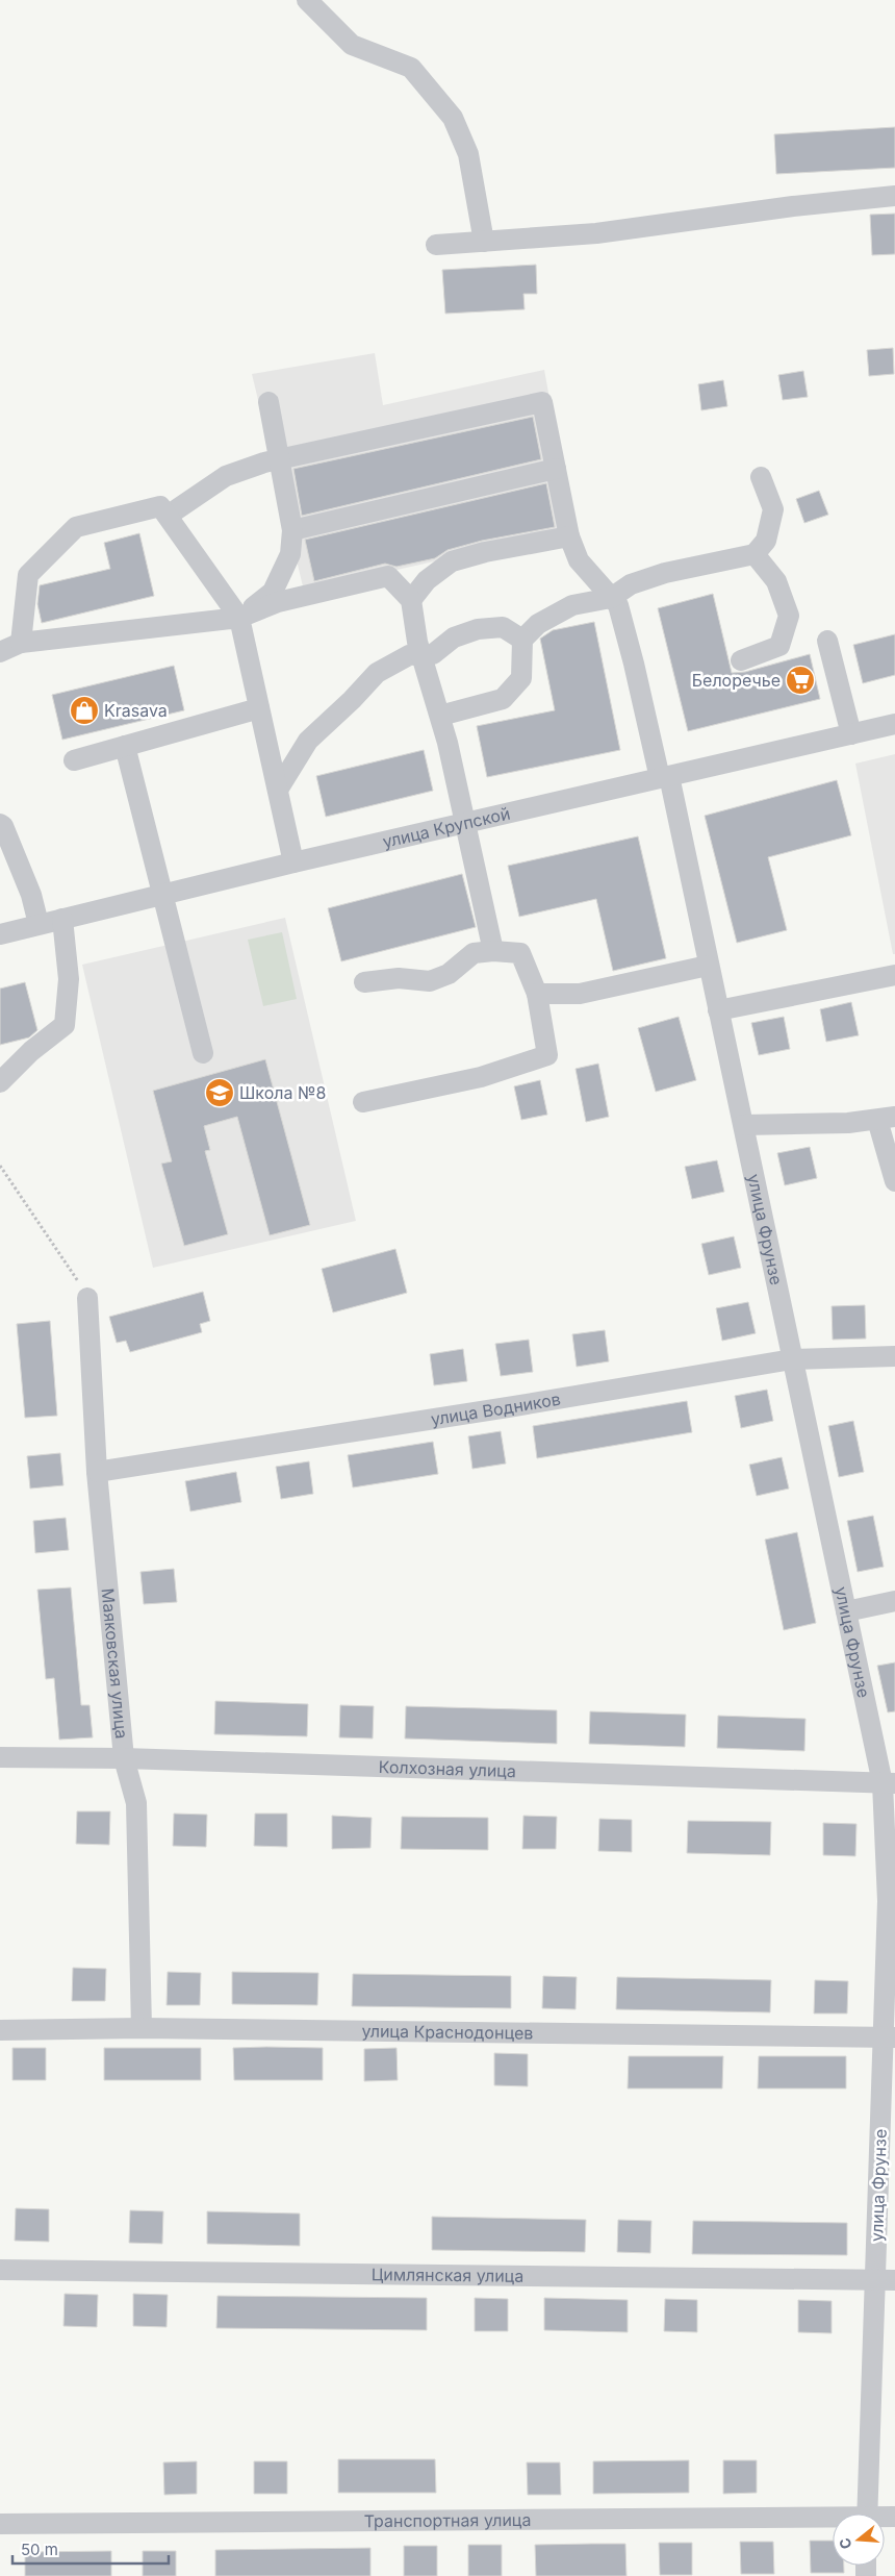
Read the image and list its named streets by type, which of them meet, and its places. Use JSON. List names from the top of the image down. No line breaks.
{"streets":{"street":["улица Крупской","улица Фрунзе","улица Водников","Маяковская улица","Колхозная улица","улица Краснодонцев","Цимлянская улица","Транспортная улица"]},"crossings":[["улица Крупской","улица Фрунзе"],["улица Фрунзе","улица Водников"],["улица Фрунзе","Колхозная улица"],["улица Фрунзе","улица Краснодонцев"],["улица Фрунзе","Цимлянская улица"],["улица Водников","Маяковская улица"],["Маяковская улица","Колхозная улица"],["Маяковская улица","улица Краснодонцев"]],"places":{"supermarket":["Белоречье"],"shop":["Krasava"],"school or university":["Школа №8"]},"scale_bar":"50 m","north":"left"}
